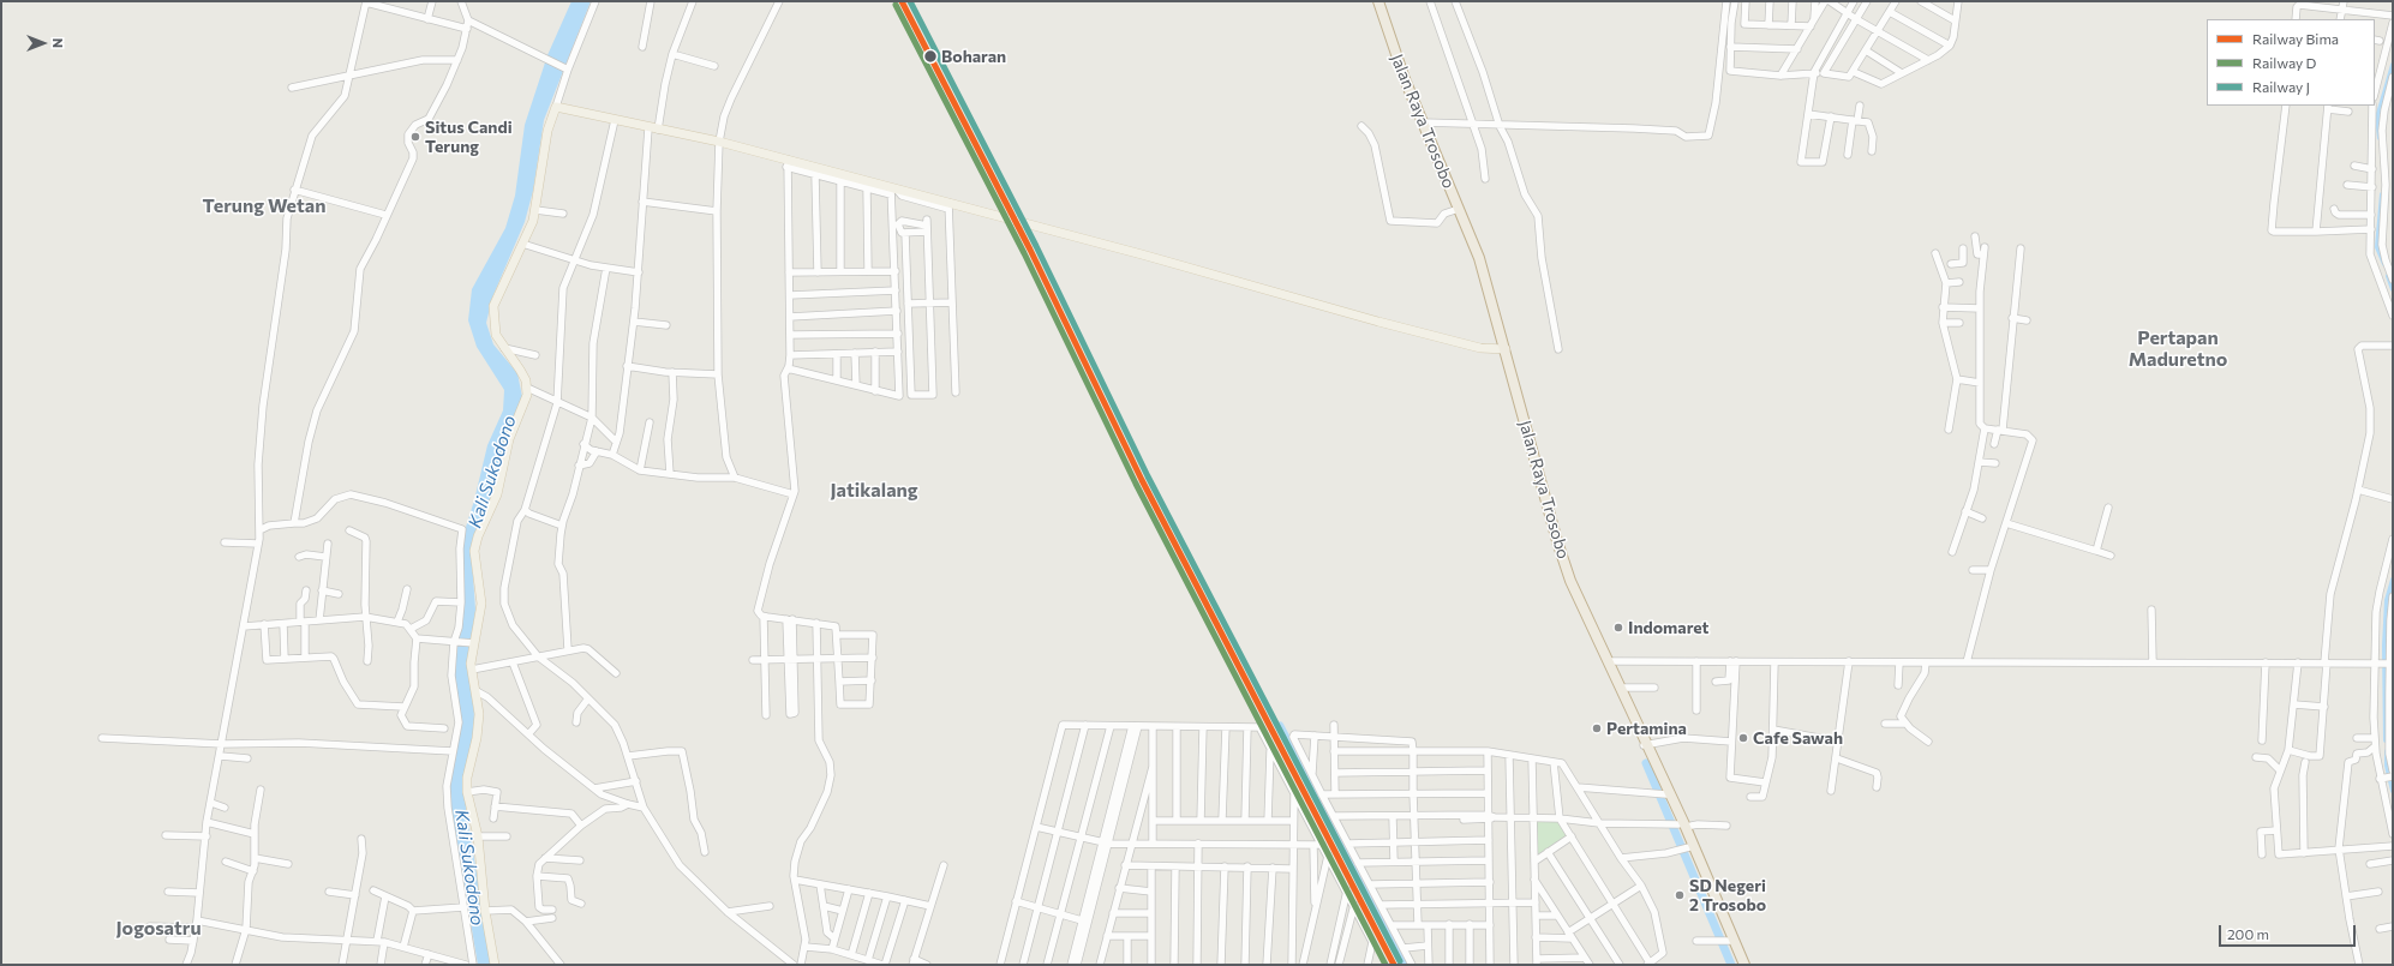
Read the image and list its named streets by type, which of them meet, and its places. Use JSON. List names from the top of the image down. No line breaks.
{"streets":{"highway":["Jalan Raya Trosobo"]},"districts":["Terung Wetan","Pertapan Maduretno","Jatikalang","Jogosatru"],"water":["Kali Sukodono"],"places":["Boharan","Situs Candi Terung","Indomaret","Pertamina","Cafe Sawah","SD Negeri 2 Trosobo"],"lines":["rail line Bima","rail line J","rail line D"],"legend":["Railway Bima","Railway D","Railway J"],"scale_bar":"200 m","north":"right"}
